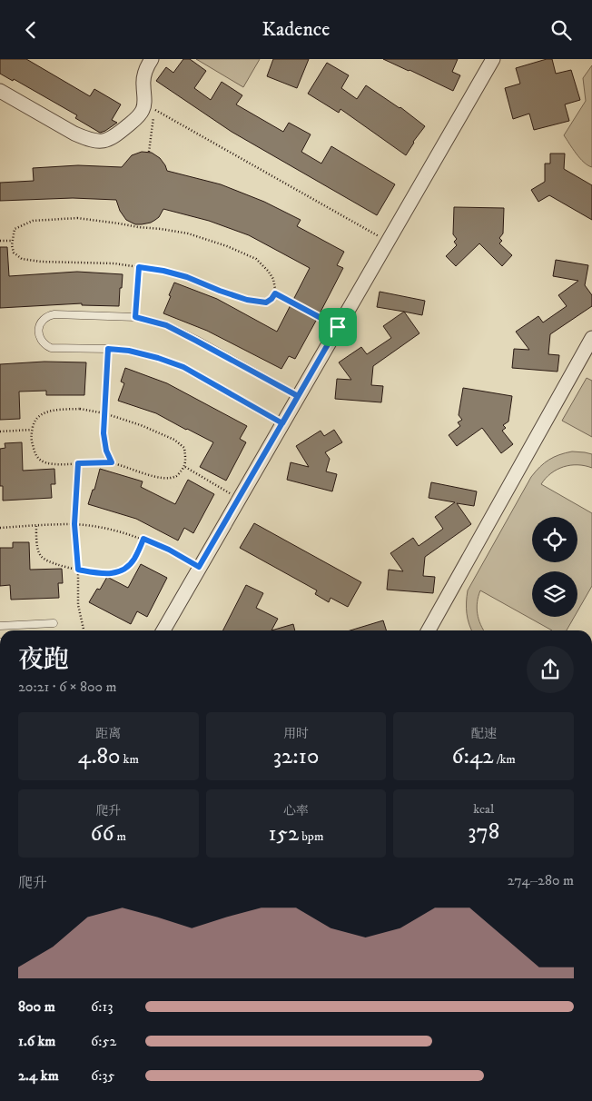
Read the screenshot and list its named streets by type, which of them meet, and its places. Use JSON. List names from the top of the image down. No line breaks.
{"page":{"header":"Kadence","heading":["夜跑","20:21 · 6 × 800 m"],"stats":[["距离","4.80 km"],["用时","32:10"],["配速","6:42 /km"],["爬升","66 m"],["心率","152 bpm"],["kcal","378"]],"chart":["爬升","274–280 m"],"list":[{"name":"800 m","note":"6:13"},{"name":"1.6 km","note":"6:52"},{"name":"2.4 km","note":"6:35"}]}}
